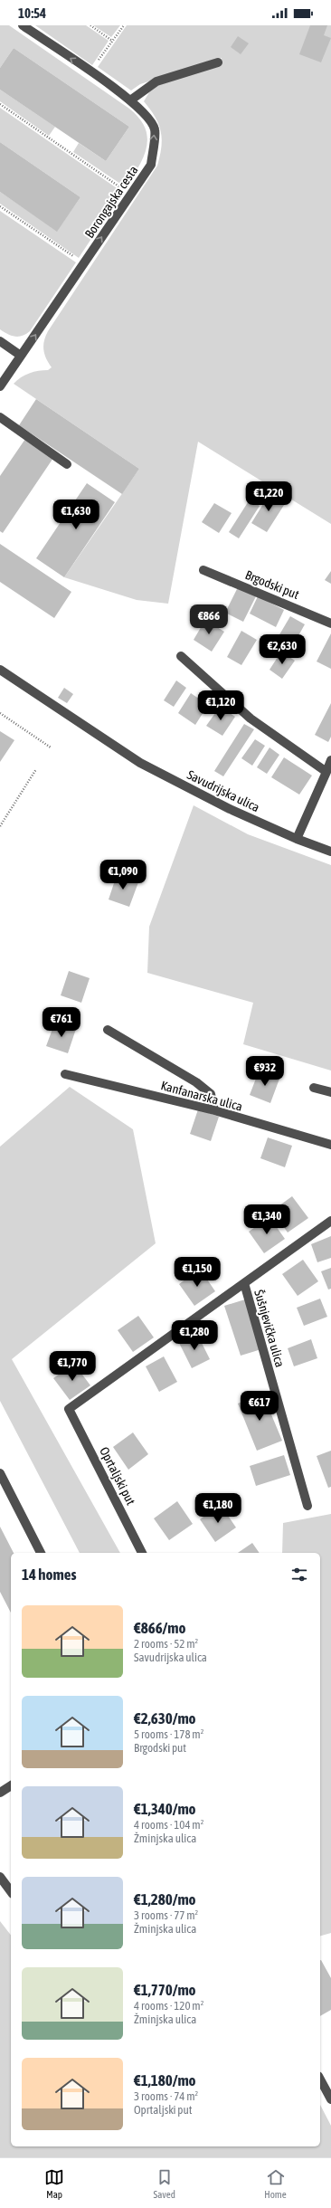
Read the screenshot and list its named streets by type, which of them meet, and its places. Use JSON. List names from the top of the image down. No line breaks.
{"streets":{"street":["Borongajska cesta","Brgodski put","Savudrijska ulica","Kanfanarska ulica","Šušnjevička ulica","Oprtaljski put"]},"crossings":[["Šušnjevička ulica","Oprtaljski put"]],"page":{"status":"10:54","price":["€1,220","€1,630","€866","€2,630","€1,120","€1,090","€761","€932","€1,340","€1,150","€1,280","€1,770","€617","€1,180"],"heading":"14 homes","list":[{"name":"€866/mo","note":"2 rooms · 52 m² · Savudrijska ulica"},{"name":"€2,630/mo","note":"5 rooms · 178 m² · Brgodski put"},{"name":"€1,340/mo","note":"4 rooms · 104 m² · Žminjska ulica"},{"name":"€1,280/mo","note":"3 rooms · 77 m² · Žminjska ulica"},{"name":"€1,770/mo","note":"4 rooms · 120 m² · Žminjska ulica"},{"name":"€1,180/mo","note":"3 rooms · 74 m² · Oprtaljski put"}],"tabs":["Map","Saved","Home"]}}
